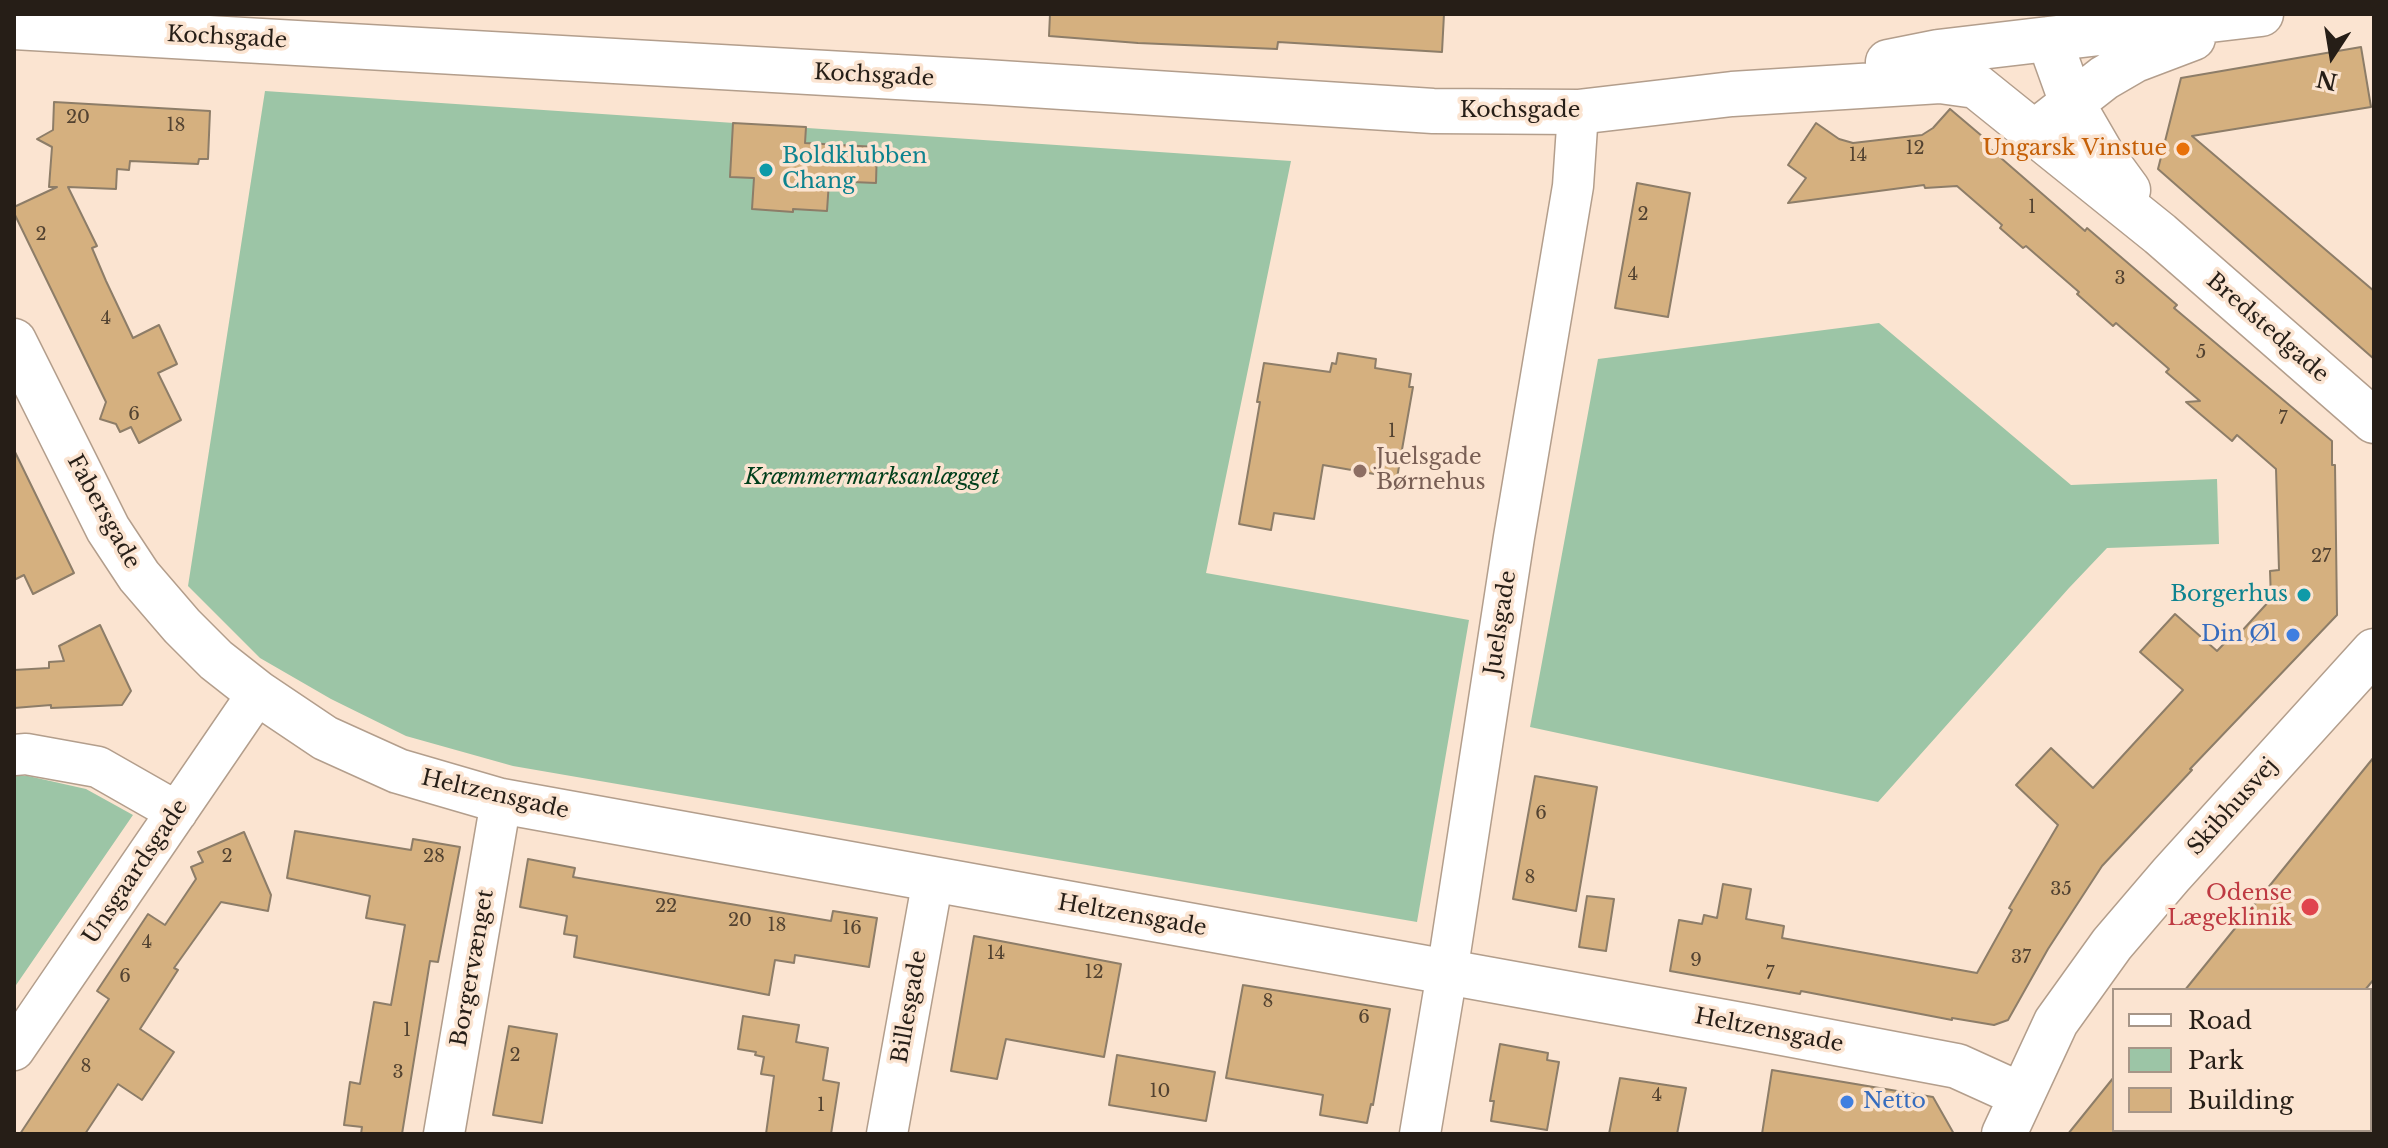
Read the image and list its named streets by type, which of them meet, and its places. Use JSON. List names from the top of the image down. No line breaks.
{"streets":{"street":["Kochsgade","Bredstedgade","Fabersgade","Juelsgade","Heltzensgade","Skibhusvej","Unsgaardsgade","Borgervænget","Billesgade"]},"crossings":[["Kochsgade","Bredstedgade"],["Kochsgade","Juelsgade"],["Fabersgade","Heltzensgade"],["Fabersgade","Unsgaardsgade"],["Juelsgade","Heltzensgade"],["Heltzensgade","Skibhusvej"],["Heltzensgade","Unsgaardsgade"],["Heltzensgade","Borgervænget"],["Heltzensgade","Billesgade"]],"parks":["Kræmmermarksanlægget"],"places":["Ungarsk Vinstue","Boldklubben Chang","Juelsgade Børnehus","Borgerhus","Din Øl","Odense Lægeklinik","Netto"],"house_numbers":["20","18","12","14","1","2","2","4","3","4","5","6","7","1","27","6","2","28","8","35","22","20","18","16","4","14","37","9","12","7","6","8","6","1","2","8","3","10","4","1"],"legend":["Road","Park","Building"],"north":"bottom"}
